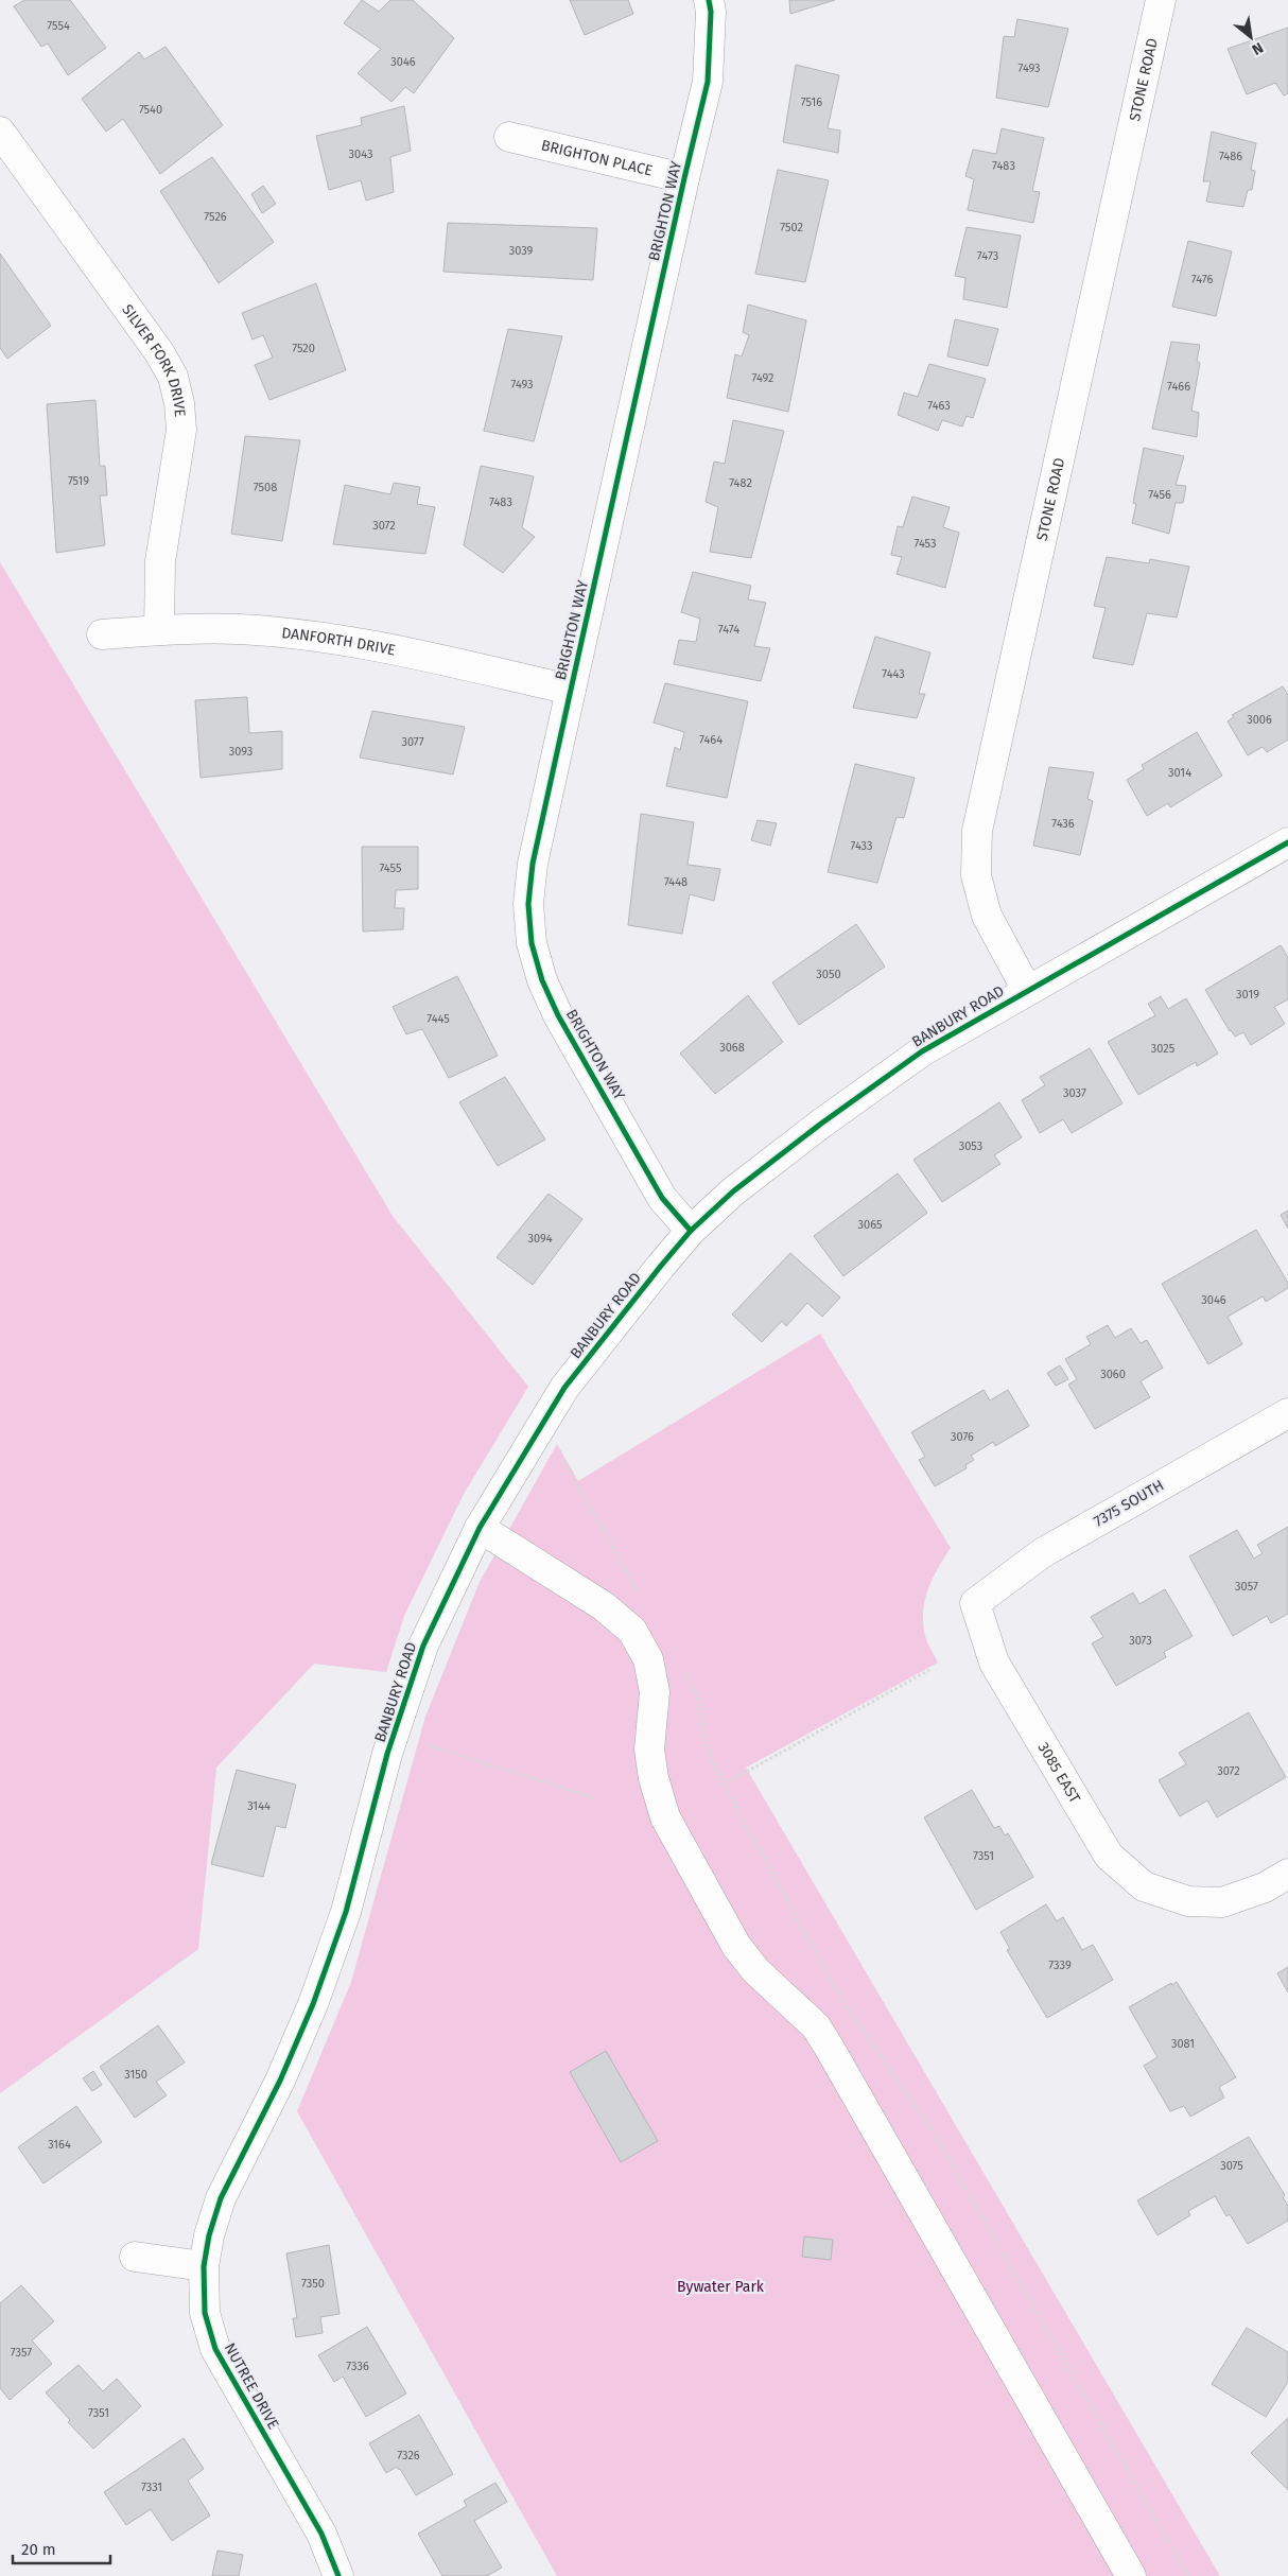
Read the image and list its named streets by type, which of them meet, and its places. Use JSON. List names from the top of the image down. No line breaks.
{"streets":{"street":["STONE ROAD","BRIGHTON PLACE","BRIGHTON WAY","SILVER FORK DRIVE","DANFORTH DRIVE","BANBURY ROAD","7375 SOUTH","3085 EAST","NUTREE DRIVE"]},"crossings":[["STONE ROAD","BANBURY ROAD"],["BRIGHTON PLACE","BRIGHTON WAY"],["BRIGHTON WAY","DANFORTH DRIVE"],["BRIGHTON WAY","BANBURY ROAD"],["SILVER FORK DRIVE","DANFORTH DRIVE"],["BANBURY ROAD","NUTREE DRIVE"],["7375 SOUTH","3085 EAST"]],"parks":["Bywater Park"],"house_numbers":["7554","3046","7493","7516","7540","3043","7486","7483","7526","7502","3039","7473","7476","7520","7492","7493","7466","7463","7519","7482","7508","7456","7483","3072","7453","7474","7443","3006","7464","3077","3093","3014","7436","7433","7455","7448","3050","3019","7445","3068","3025","3037","3053","3065","3094","3046","3060","3076","3057","3073","3072","3144","7351","7339","3081","3150","3164","3075","7350","7357","7336","7351","7326","7331"],"scale_bar":"20 m","north":"bottom right"}
